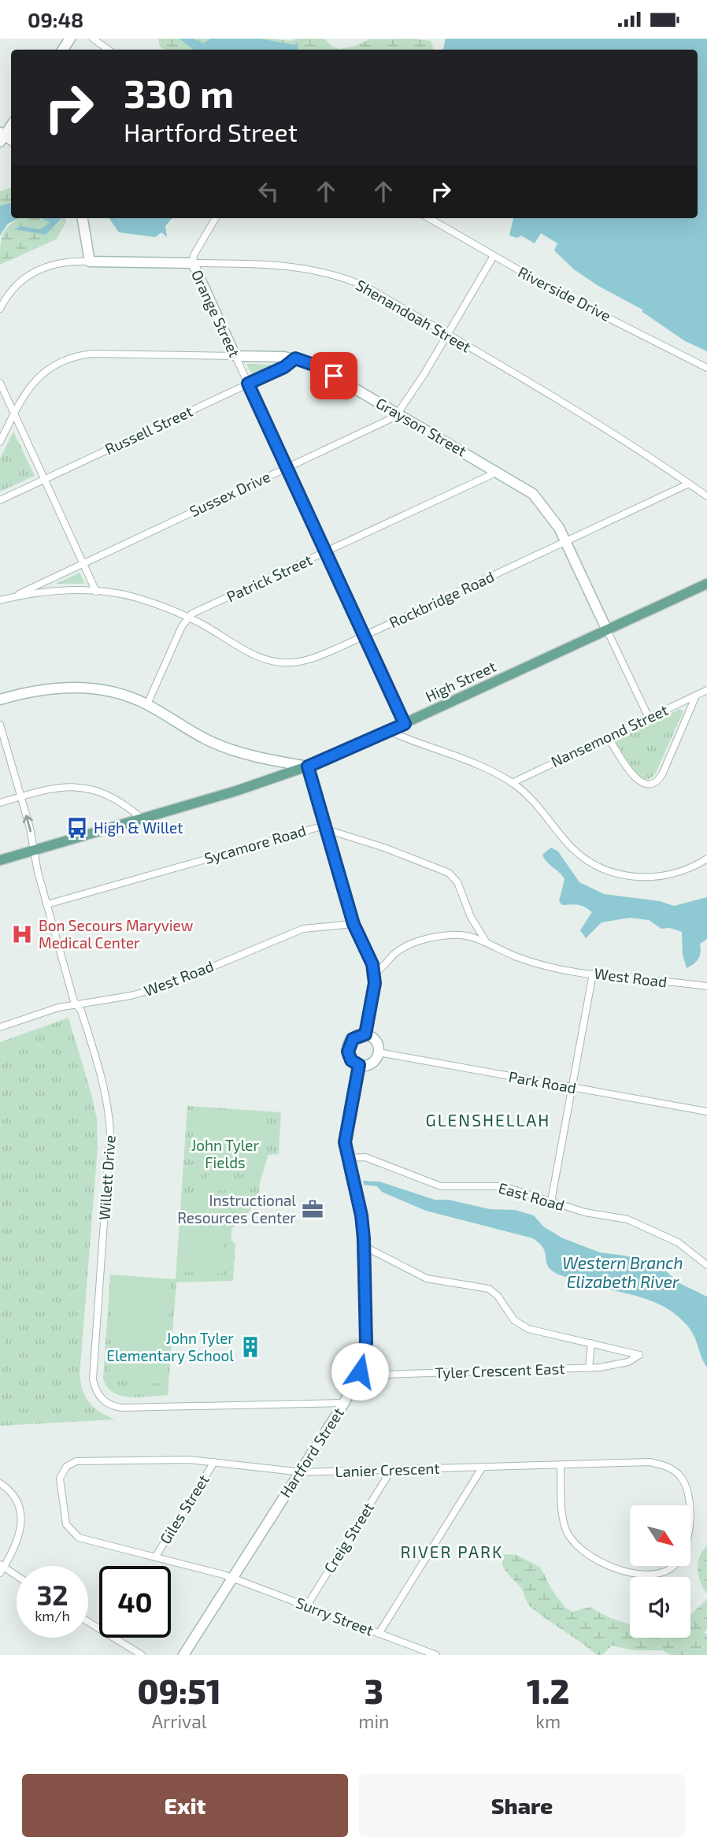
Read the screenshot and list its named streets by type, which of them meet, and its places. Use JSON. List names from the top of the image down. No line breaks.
{"streets":{"main road":["High Street"],"street":["Riverside Drive","Orange Street","Shenandoah Street","Grayson Street","Russell Street","Sussex Drive","Patrick Street","Rockbridge Road","Nansemond Street","Sycamore Road","West Road","Park Road","Willett Drive","East Road","Tyler Crescent East","Hartford Street","Lanier Crescent","Giles Street","Creig Street","Surry Street"]},"crossings":[["Orange Street","Shenandoah Street"],["Orange Street","Grayson Street"],["Orange Street","Russell Street"],["Orange Street","Sussex Drive"],["Orange Street","Patrick Street"],["Orange Street","Rockbridge Road"],["Orange Street","High Street"],["Shenandoah Street","Rockbridge Road"],["Grayson Street","Russell Street"],["Grayson Street","Sussex Drive"],["Grayson Street","Patrick Street"],["Grayson Street","Rockbridge Road"],["Grayson Street","High Street"],["Grayson Street","Nansemond Street"],["Sussex Drive","Rockbridge Road"],["Patrick Street","Rockbridge Road"],["High Street","Willett Drive"],["Sycamore Road","West Road"],["Sycamore Road","Willett Drive"],["West Road","Willett Drive"],["Park Road","Hartford Street"],["Willett Drive","Hartford Street"],["East Road","Hartford Street"],["Tyler Crescent East","Hartford Street"],["Hartford Street","Lanier Crescent"],["Hartford Street","Surry Street"],["Lanier Crescent","Giles Street"],["Lanier Crescent","Creig Street"],["Lanier Crescent","Surry Street"],["Creig Street","Surry Street"]],"districts":["GLENSHELLAH","RIVER PARK"],"water":["Western Branch Elizabeth River"],"parks":["John Tyler Fields"],"places":{"bus stop":["High & Willet"],"hospital":["Bon Secours Maryview Medical Center"],"office":["Instructional Resources Center"],"building":["John Tyler Elementary School"]},"north":"bottom right","page":{"status":"09:48","turn":["330 m","Hartford Street"],"speed":"32 km/h","limit":"40","eta":["09:51","Arrival","3","min","1.2","km"],"buttons":["Exit","Share"]}}
